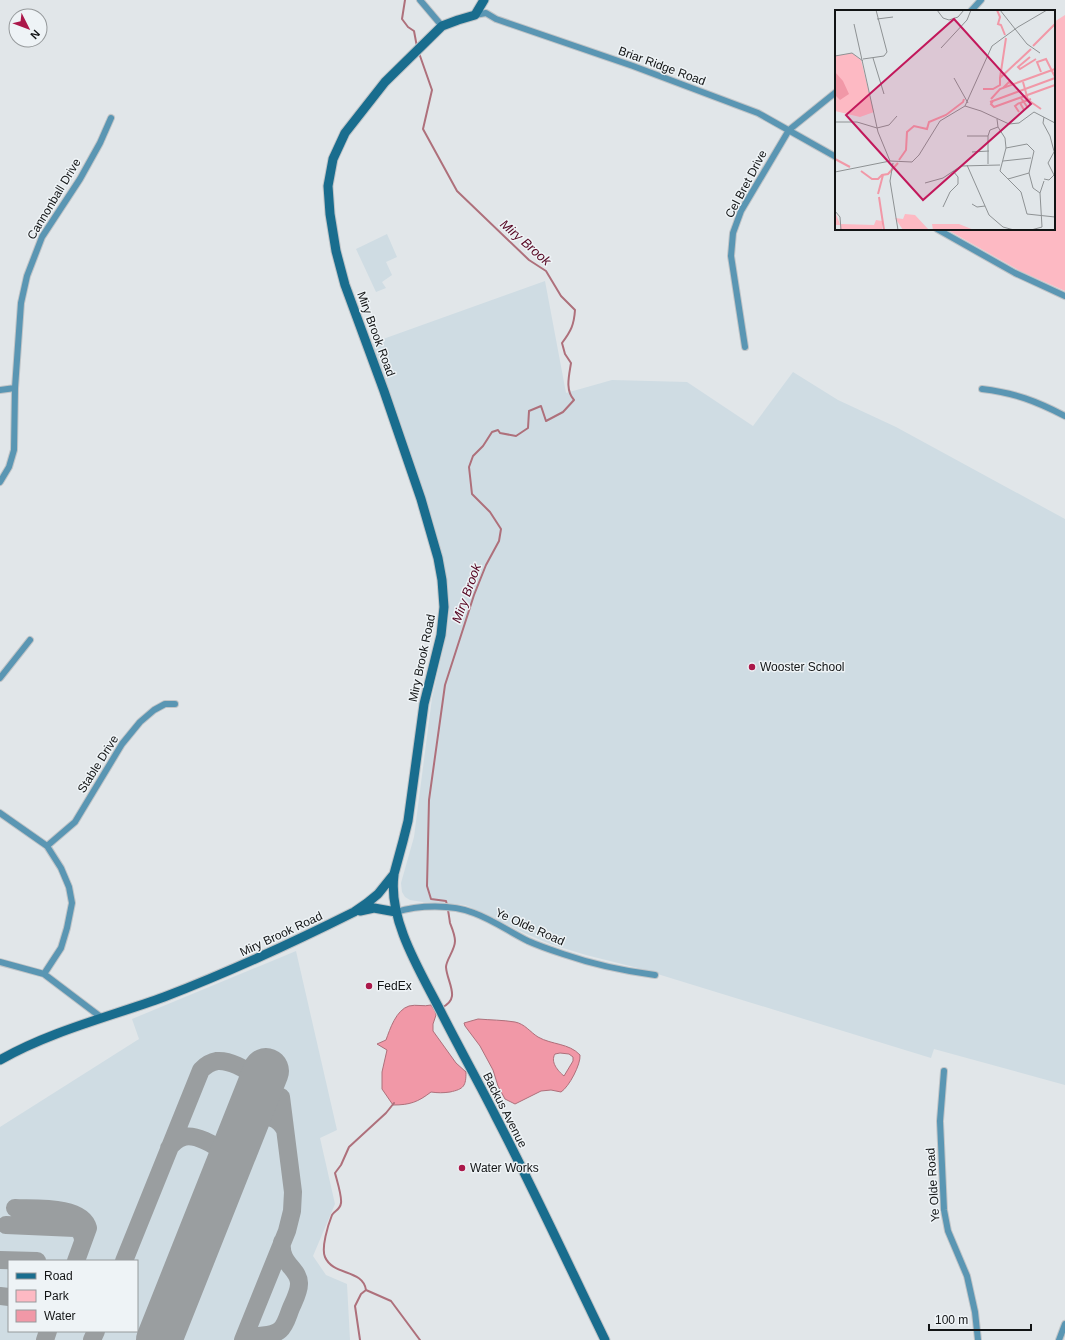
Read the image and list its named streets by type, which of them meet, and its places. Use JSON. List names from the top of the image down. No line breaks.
{"streets":{"main road":["Miry Brook Road","Backus Avenue"],"street":["Briar Ridge Road","Cel Bret Drive","Cannonball Drive","Stable Drive","Ye Olde Road"]},"crossings":[["Briar Ridge Road","Cel Bret Drive"],["Briar Ridge Road","Miry Brook Road"],["Miry Brook Road","Backus Avenue"],["Ye Olde Road","Backus Avenue"]],"water":["Miry Brook"],"places":["Wooster School","FedEx","Water Works"],"legend":["Road","Park","Water"],"scale_bar":"100 m","north":"bottom right"}
